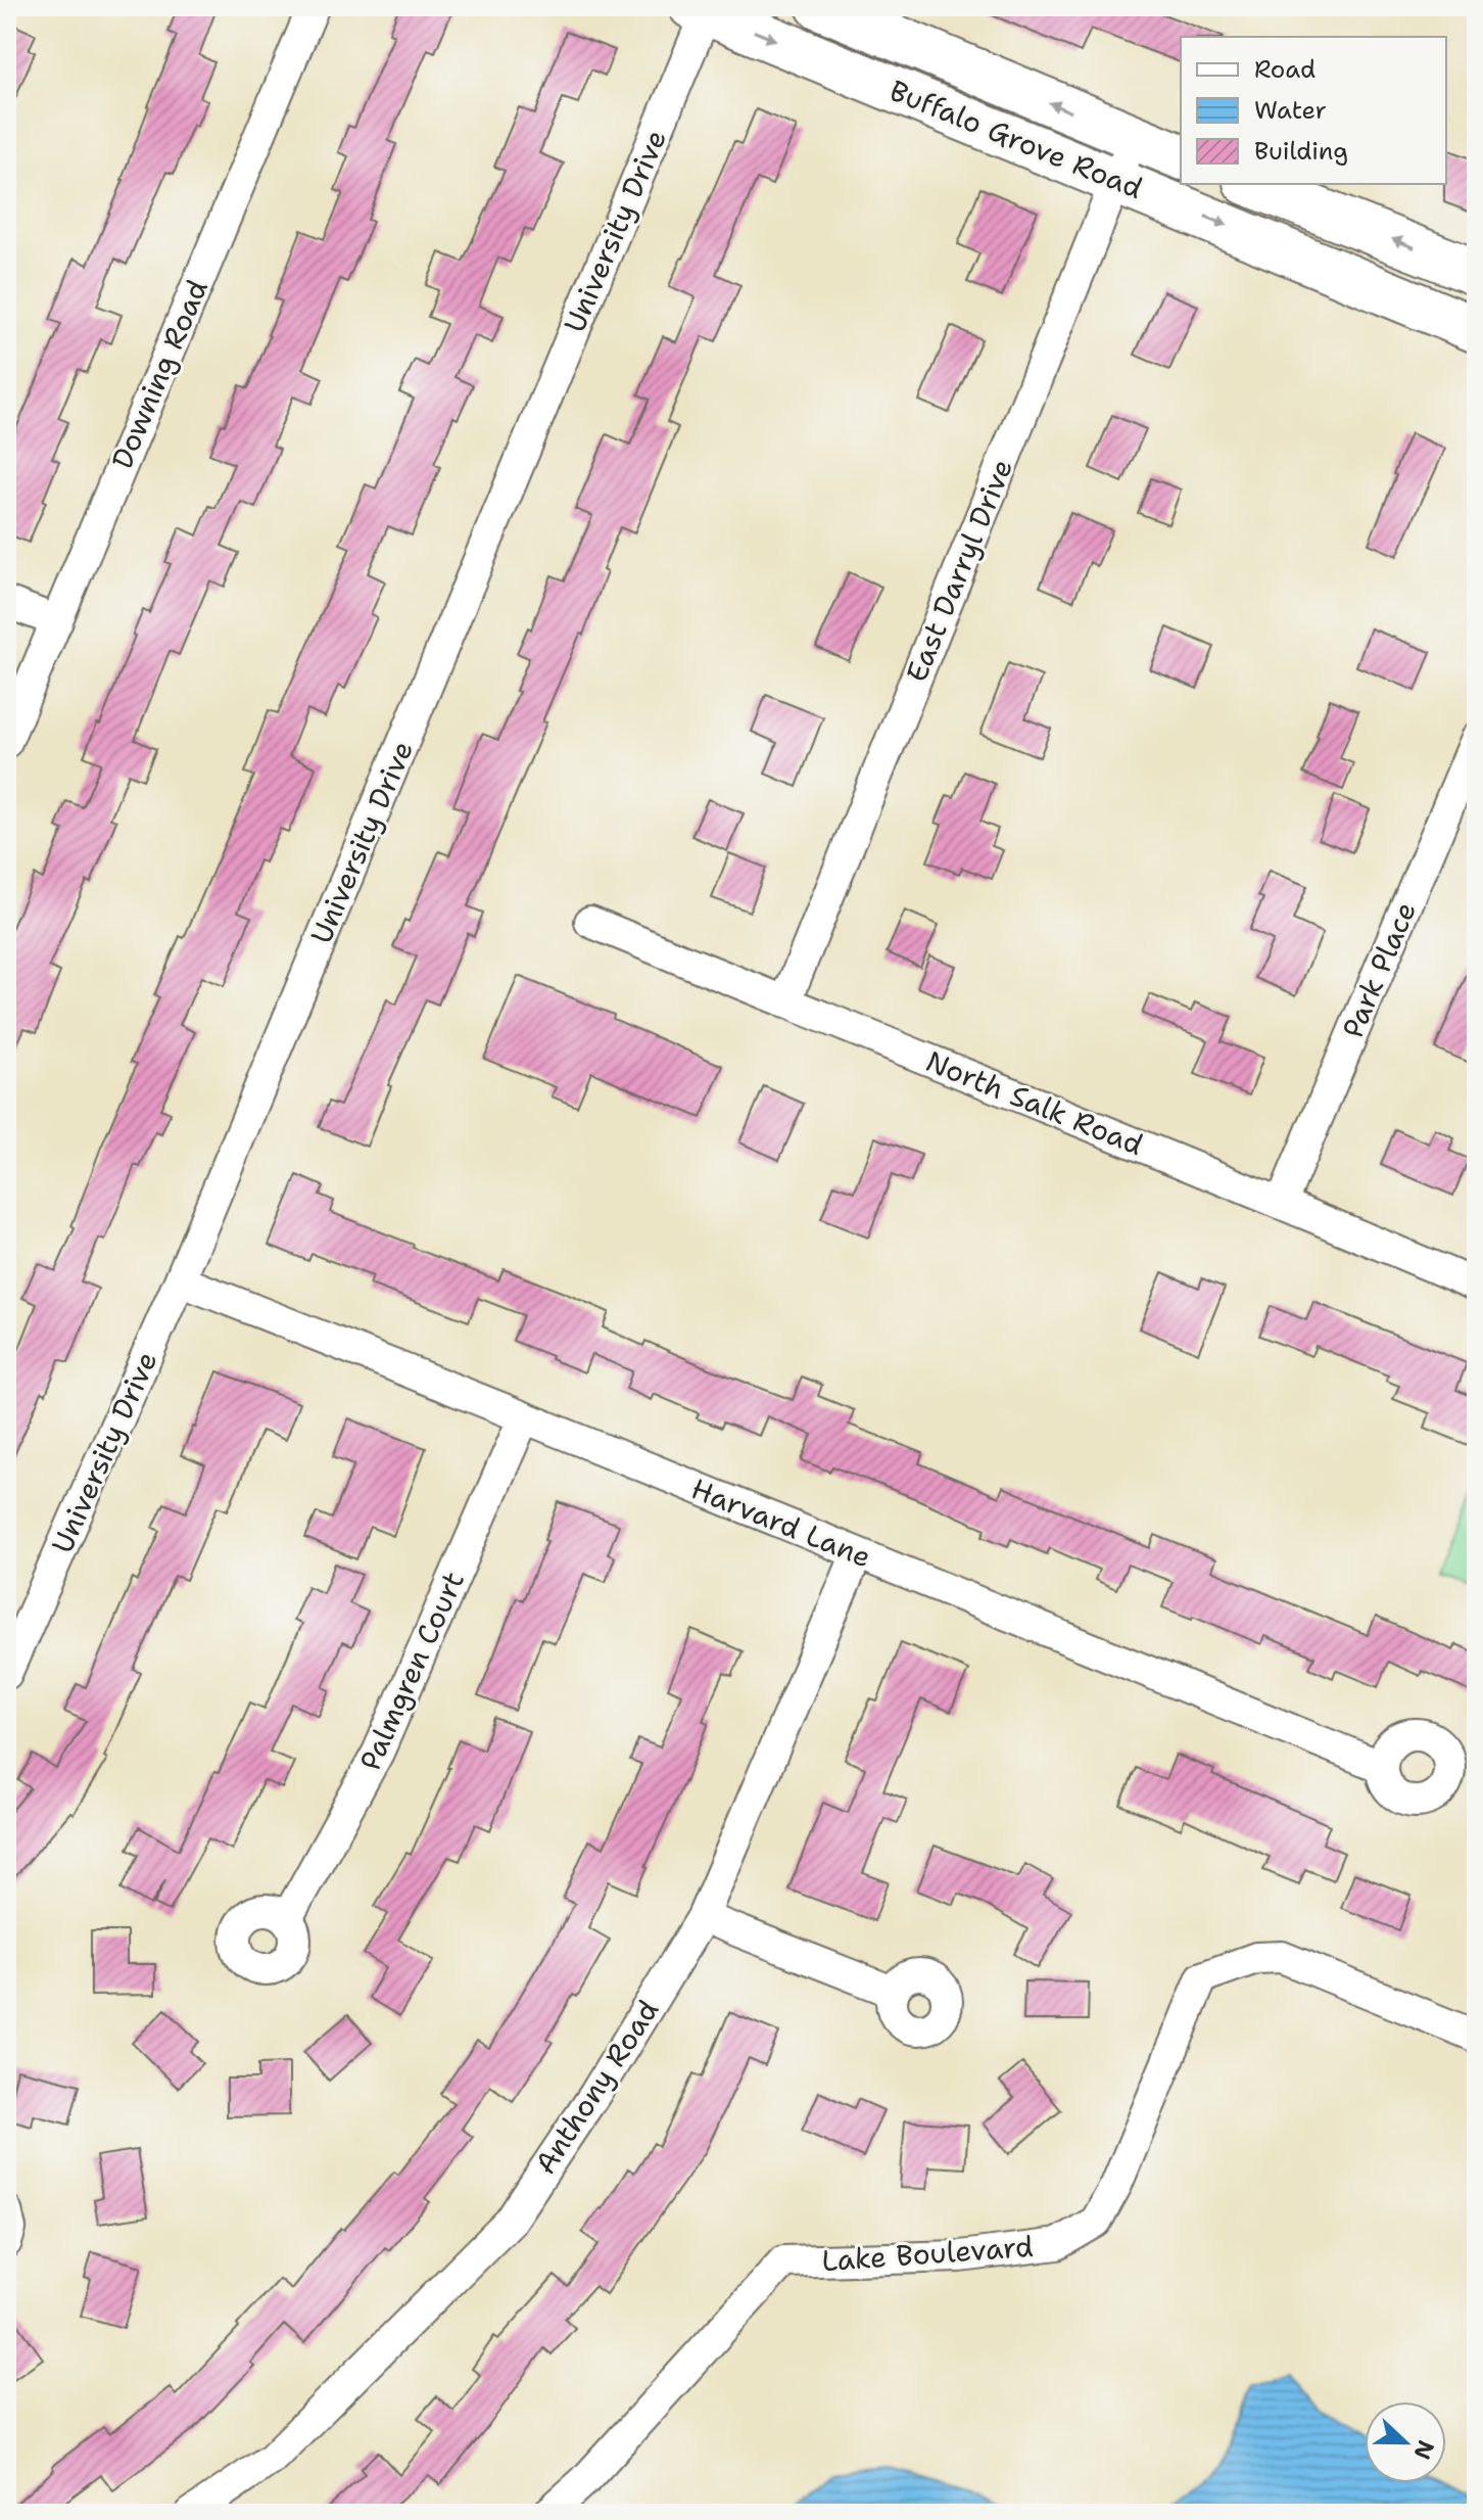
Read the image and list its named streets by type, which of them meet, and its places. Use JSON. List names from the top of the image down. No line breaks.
{"streets":{"main road":["Buffalo Grove Road"],"street":["University Drive","Downing Road","East Darryl Drive","Park Place","North Salk Road","Harvard Lane","Palmgren Court","Anthony Road","Lake Boulevard"]},"crossings":[["Buffalo Grove Road","University Drive"],["Buffalo Grove Road","East Darryl Drive"],["University Drive","Harvard Lane"],["East Darryl Drive","North Salk Road"],["Park Place","North Salk Road"],["Harvard Lane","Palmgren Court"],["Harvard Lane","Anthony Road"]],"legend":["Road","Water","Building"],"north":"right"}
